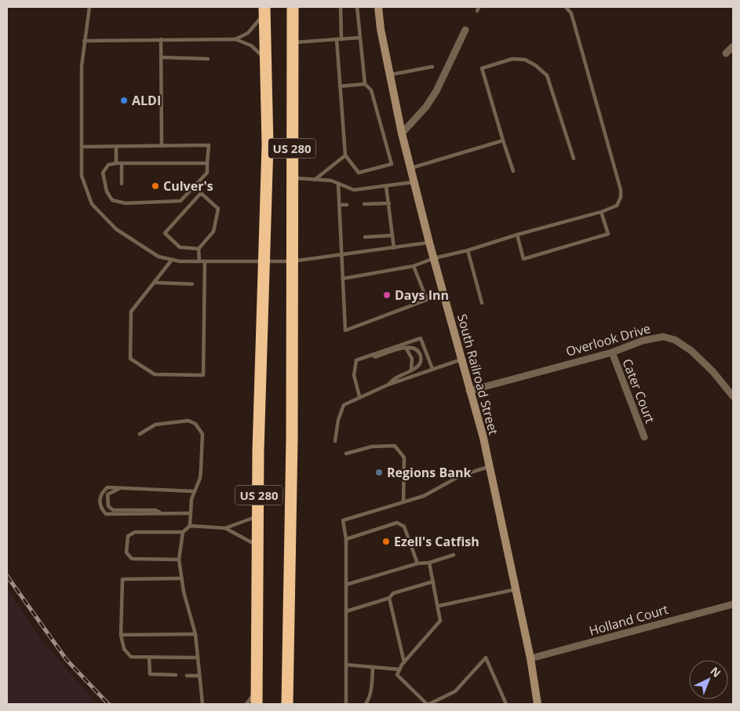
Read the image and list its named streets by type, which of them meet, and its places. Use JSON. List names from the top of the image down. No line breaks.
{"streets":{"highway":["US 280"],"street":["Overlook Drive","South Railroad Street","Cater Court","Holland Court"]},"crossings":[["Overlook Drive","South Railroad Street"],["Overlook Drive","Cater Court"],["South Railroad Street","Holland Court"]],"places":["ALDI","Culver's","Days Inn","Regions Bank","Ezell's Catfish"],"north":"top right"}
